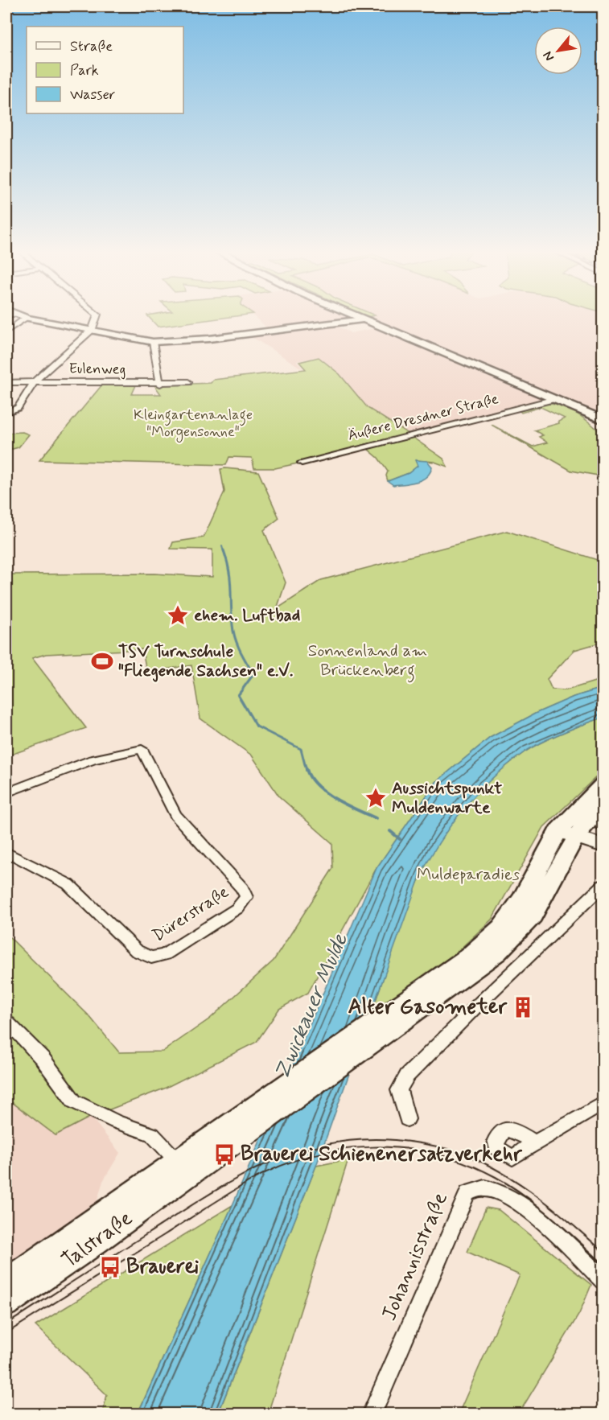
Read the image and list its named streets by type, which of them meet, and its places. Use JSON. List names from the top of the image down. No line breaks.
{"streets":{"main road":["Äußere Dresdner Straße","Talstraße"],"street":["Eulenweg","Dürerstraße","Johannisstraße"]},"water":["Zwickauer Mulde"],"parks":["Kleingartenanlage \"Morgensonne\"","Sonnenland am Brückenberg","Muldeparadies"],"places":{"place":["ehem. Luftbad","Aussichtspunkt Muldenwarte"],"sports":["TSV Turnschule \"Fliegende Sachsen\" e.V."],"building":["Alter Gasometer"],"bus stop":["Brauerei Schienenersatzverkehr","Brauerei"]},"legend":["Straße","Park","Wasser"],"north":"bottom left"}
